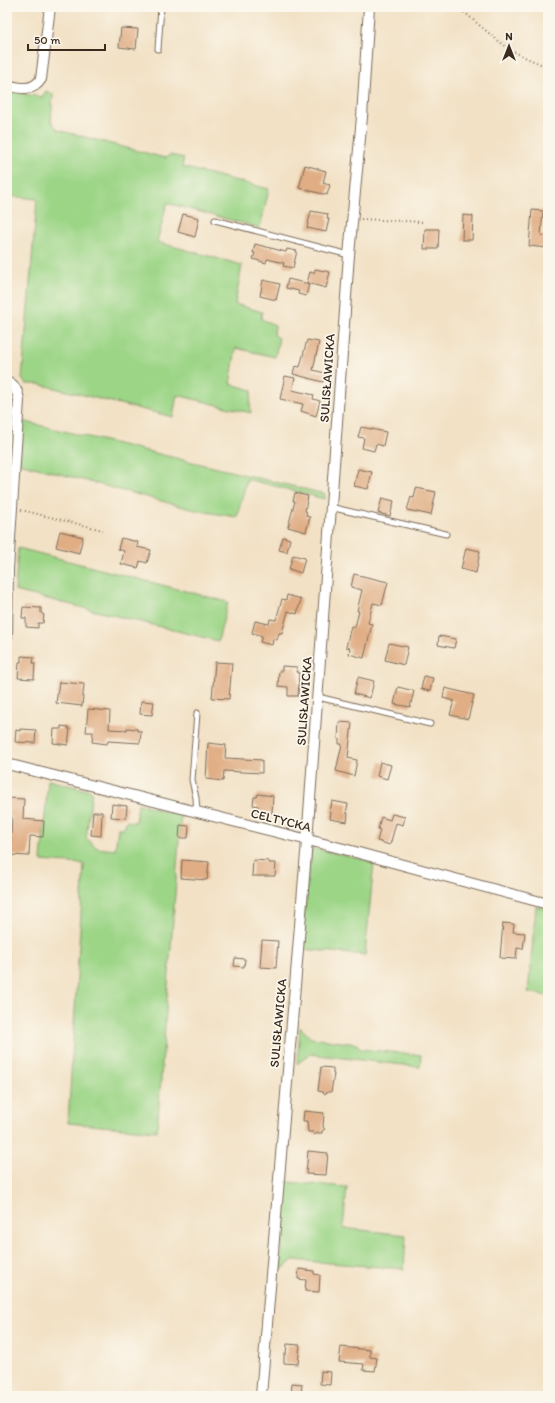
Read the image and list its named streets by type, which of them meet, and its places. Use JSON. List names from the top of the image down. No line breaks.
{"streets":{"street":["SULISŁAWICKA","CELTYCKA"]},"crossings":[["SULISŁAWICKA","CELTYCKA"]],"scale_bar":"50 m","north":"top"}
